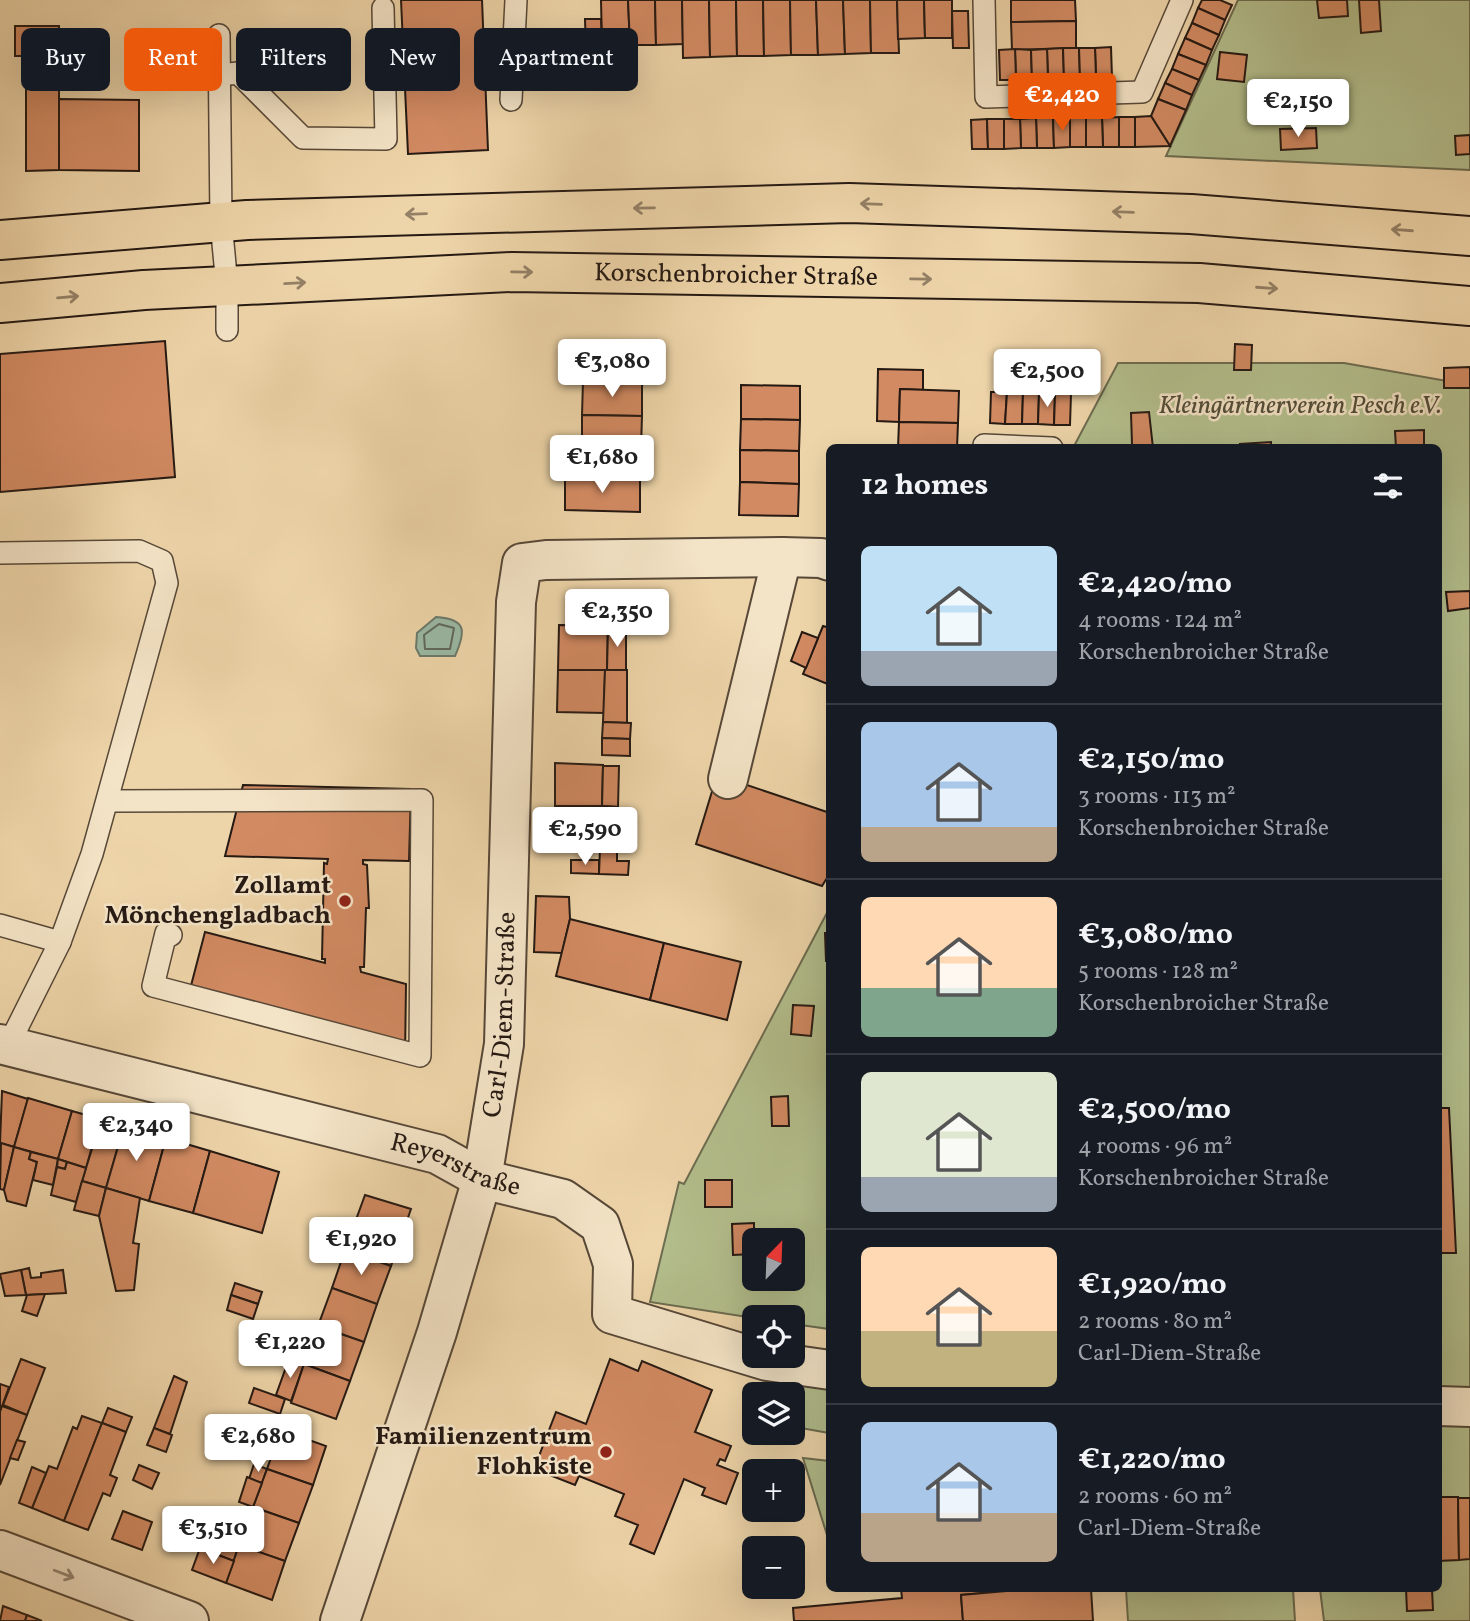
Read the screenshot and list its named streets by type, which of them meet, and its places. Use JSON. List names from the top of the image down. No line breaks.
{"streets":{"main road":["Korschenbroicher Straße"],"street":["Carl-Diem-Straße","Reyerstraße"]},"crossings":[["Carl-Diem-Straße","Reyerstraße"]],"parks":["Kleingärtnerverein Pesch e.V."],"places":["Zollamt Mönchengladbach","Familienzentrum Flohkiste"],"north":"top right","page":{"chip":["Buy","Rent","Filters","New","Apartment"],"price":["€2,420","€2,150","€3,080","€2,500","€1,680","€2,350","€2,590","€2,340","€1,920","€1,220","€2,680","€3,510"],"heading":"12 homes","list":[{"name":"€2,420/mo","note":"4 rooms · 124 m² · Korschenbroicher Straße"},{"name":"€2,150/mo","note":"3 rooms · 113 m² · Korschenbroicher Straße"},{"name":"€3,080/mo","note":"5 rooms · 128 m² · Korschenbroicher Straße"},{"name":"€2,500/mo","note":"4 rooms · 96 m² · Korschenbroicher Straße"},{"name":"€1,920/mo","note":"2 rooms · 80 m² · Carl-Diem-Straße"},{"name":"€1,220/mo","note":"2 rooms · 60 m² · Carl-Diem-Straße"}],"map_buttons":["+","−"]}}
